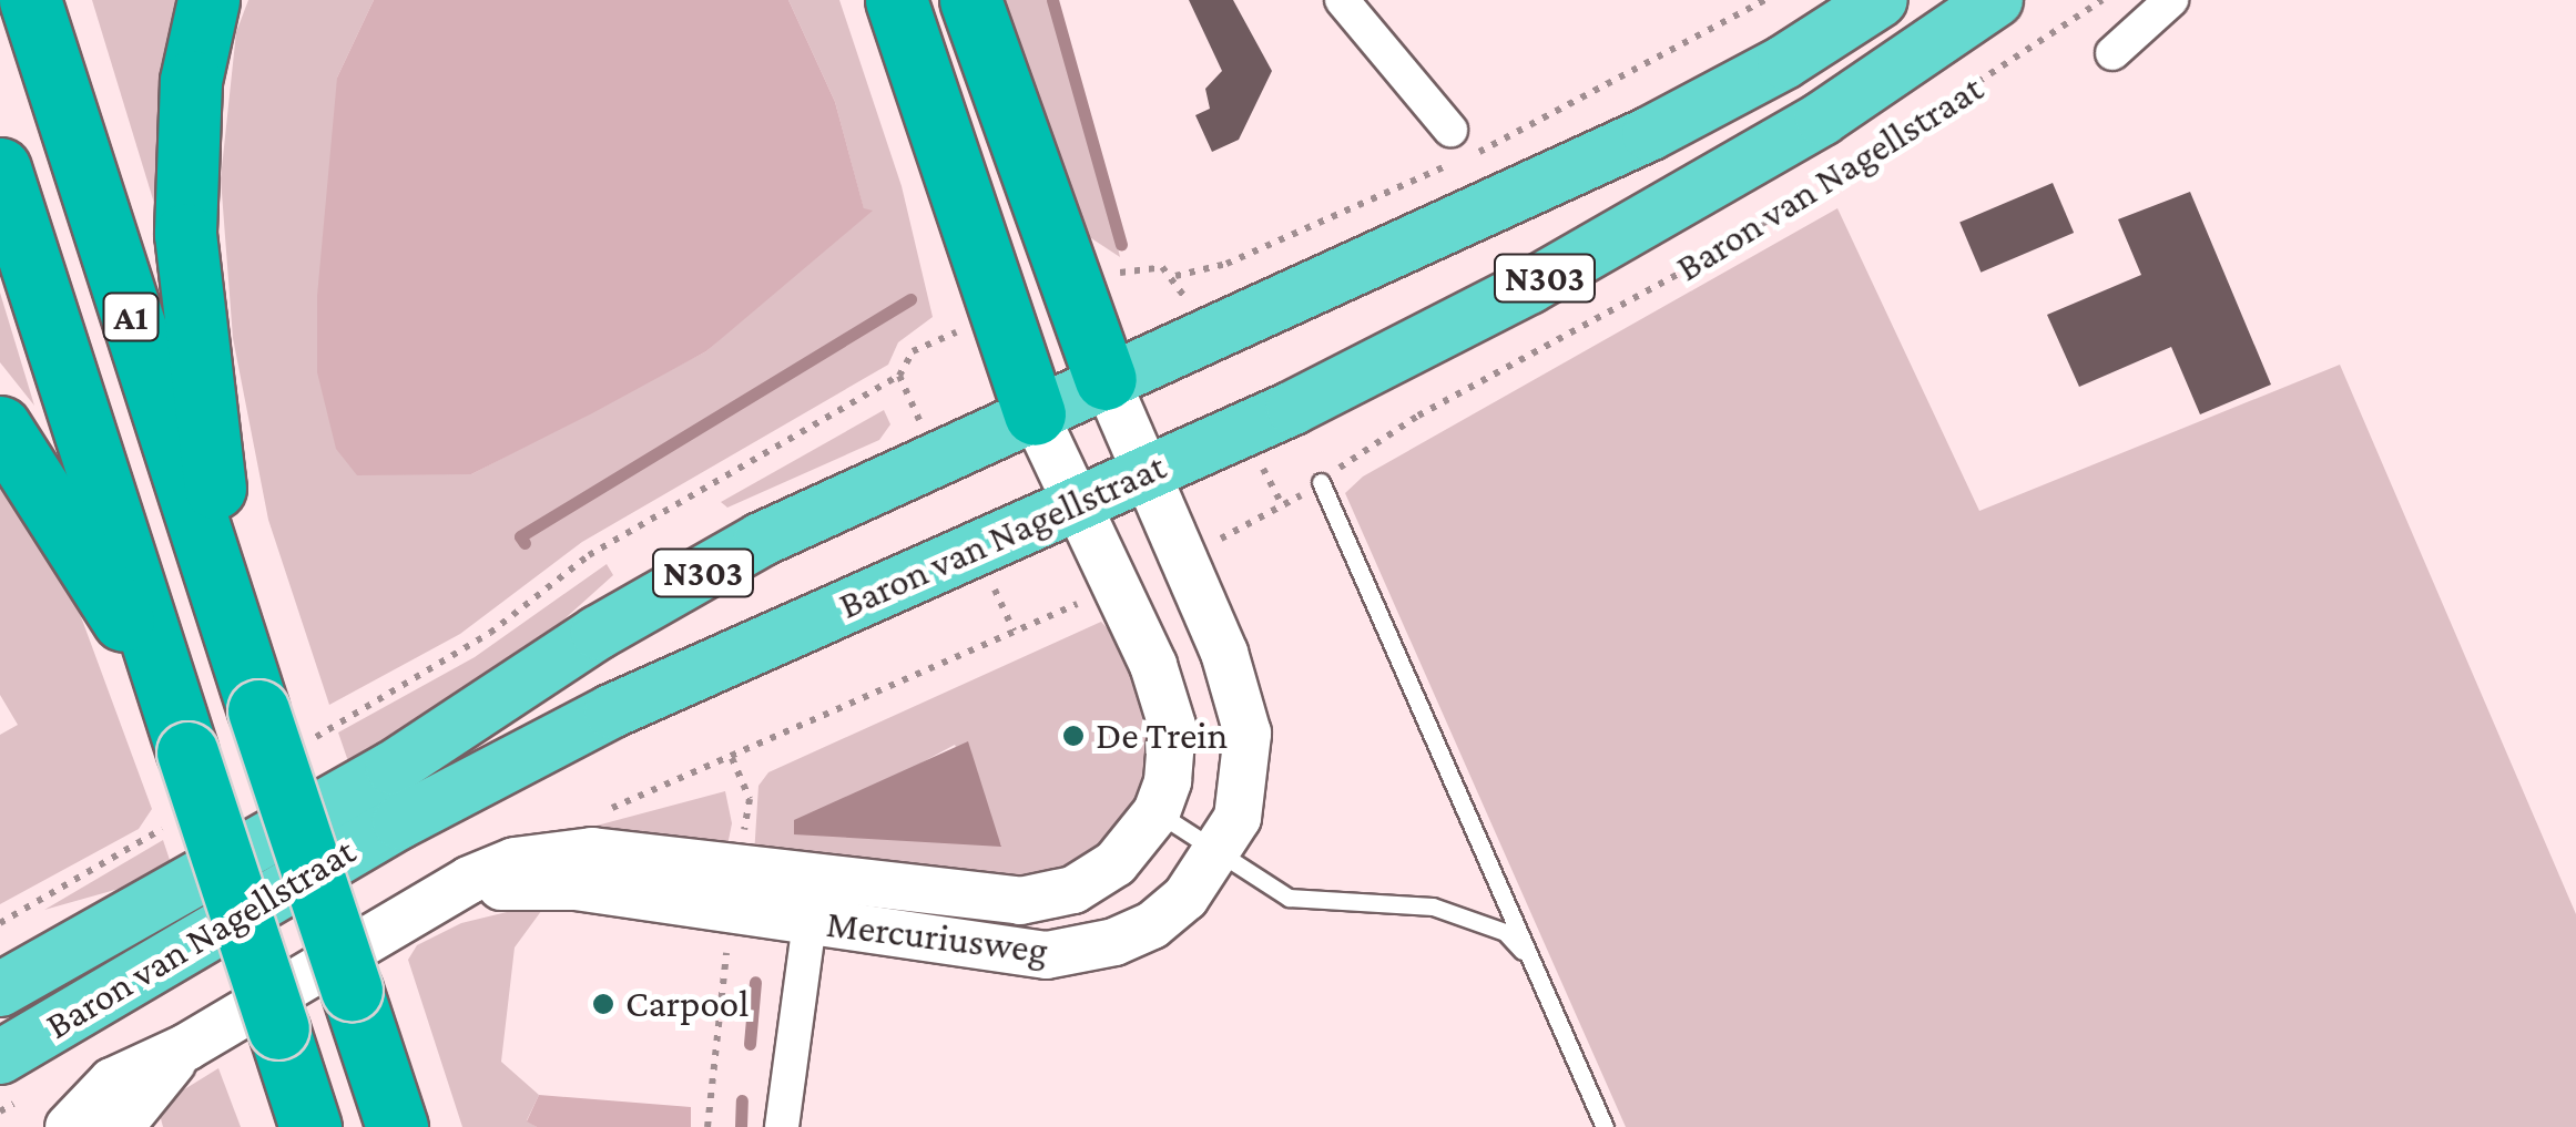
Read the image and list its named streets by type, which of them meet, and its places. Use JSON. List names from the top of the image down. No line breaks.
{"streets":{"highway":["A1"],"main road":["Baron van Nagellstraat","N303"],"street":["Mercuriusweg"]},"crossings":[["Baron van Nagellstraat","Mercuriusweg"]],"places":["De Trein","Carpool"]}
